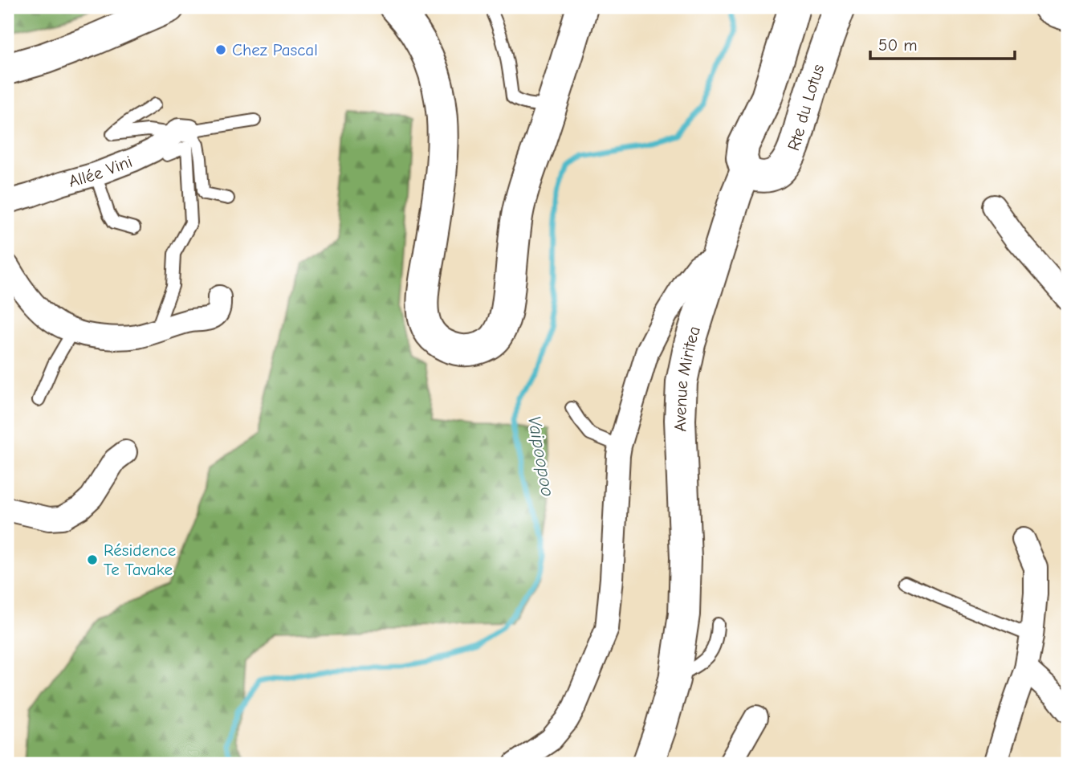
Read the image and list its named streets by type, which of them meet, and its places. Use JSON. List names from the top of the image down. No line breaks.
{"streets":{"main road":["Rte du Lotus","Avenue Miritea"],"street":["Allée Vini"]},"crossings":[["Rte du Lotus","Avenue Miritea"]],"water":["Vaipoopoo"],"places":["Chez Pascal","Résidence Te Tavake"],"scale_bar":"50 m"}
